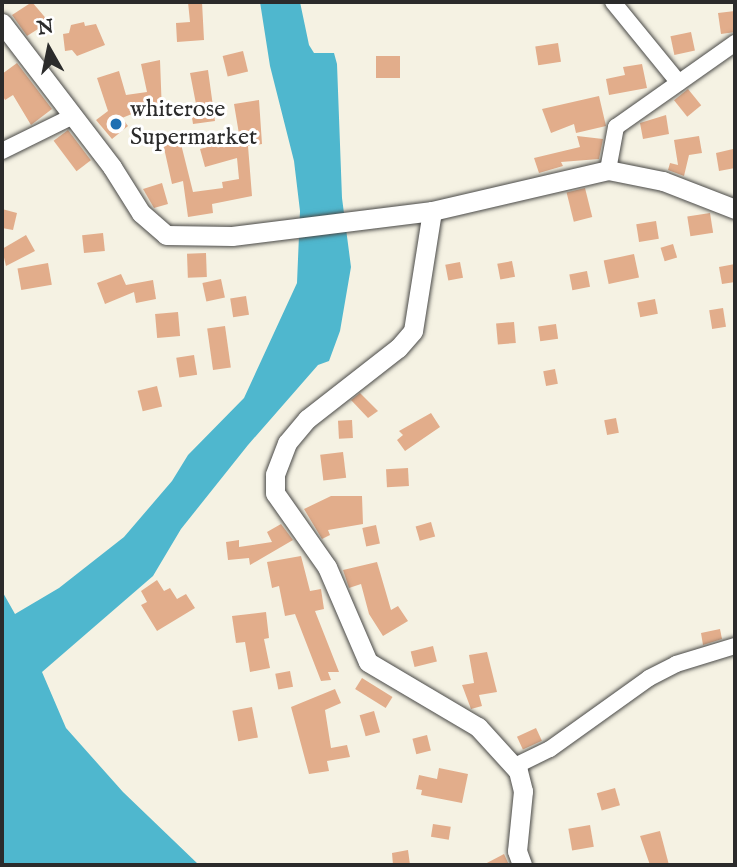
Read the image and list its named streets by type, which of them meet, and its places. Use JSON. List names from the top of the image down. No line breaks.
{"places":["whiterose Supermarket"],"north":"top"}
